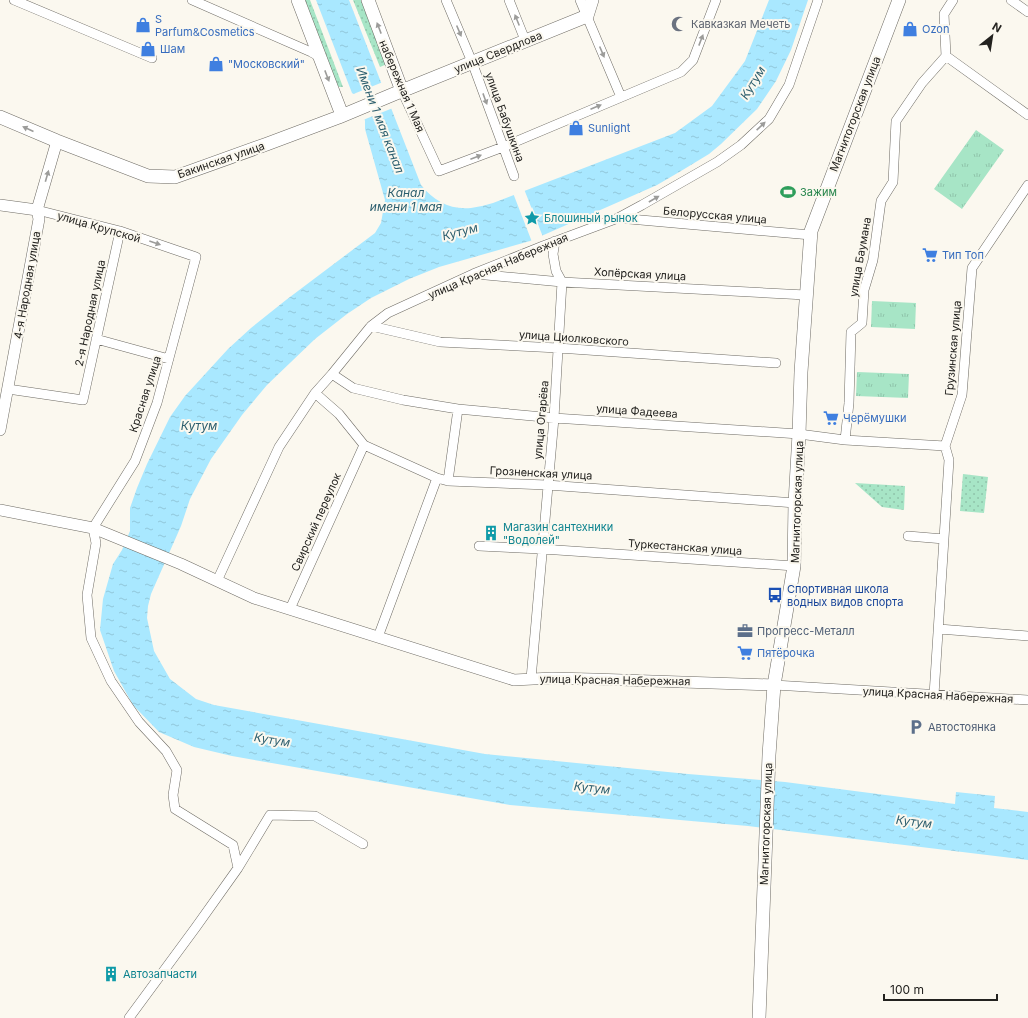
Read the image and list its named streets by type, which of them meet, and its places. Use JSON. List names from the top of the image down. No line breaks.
{"streets":{"main road":["улица Свердлова","набережная 1 Мая","Магнитогорская улица","Бакинская улица"],"street":["улица Бабушкина","Белорусская улица","улица Крупской","улица Баумана","улица Красная Набережная","Хопёрская улица","4-я Народная улица","2-я Народная улица","улица Циолковского","Грузинская улица","Красная улица","улица Фадеева","улица Огарёва","Грозненская улица","Свирский переулок","Туркестанская улица"]},"crossings":[["улица Свердлова","набережная 1 Мая"],["улица Свердлова","улица Бабушкина"],["улица Свердлова","Бакинская улица"],["набережная 1 Мая","улица Бабушкина"],["Магнитогорская улица","Белорусская улица"],["Магнитогорская улица","улица Красная Набережная"],["Магнитогорская улица","Хопёрская улица"],["Магнитогорская улица","улица Фадеева"],["Магнитогорская улица","Грозненская улица"],["Магнитогорская улица","Туркестанская улица"],["Бакинская улица","4-я Народная улица"],["Белорусская улица","улица Красная Набережная"],["улица Крупской","4-я Народная улица"],["улица Крупской","2-я Народная улица"],["улица Крупской","Красная улица"],["улица Баумана","улица Фадеева"],["улица Красная Набережная","Хопёрская улица"],["улица Красная Набережная","улица Циолковского"],["улица Красная Набережная","Грузинская улица"],["улица Красная Набережная","Красная улица"],["улица Красная Набережная","улица Фадеева"],["улица Красная Набережная","улица Огарёва"],["улица Красная Набережная","Грозненская улица"],["улица Красная Набережная","Свирский переулок"],["Хопёрская улица","улица Огарёва"],["4-я Народная улица","2-я Народная улица"],["улица Циолковского","улица Огарёва"],["Грузинская улица","улица Фадеева"],["улица Фадеева","улица Огарёва"],["улица Огарёва","Грозненская улица"],["улица Огарёва","Туркестанская улица"],["Грозненская улица","Свирский переулок"]],"one_way":["улица Бабушкина","улица Крупской"],"water":["Кутум","Имени 1 мая канал","Канал имени 1 мая"],"places":{"mosque":["Кавказкая Мечеть"],"shop":["S Parfum&Cosmetics","Ozon","Шам","\"Московский\"","Sunlight"],"sports":["Зажим"],"place":["Блошиный рынок"],"supermarket":["Тип Топ","Черёмушки","Пятёрочка"],"building":["Магазин сантехники \"Водолей\"","Автозапчасти"],"bus stop":["Спортивная школа водных видов спорта"],"office":["Прогресс-Металл"],"parking":["Автостоянка"]},"scale_bar":"100 m","north":"top right"}
